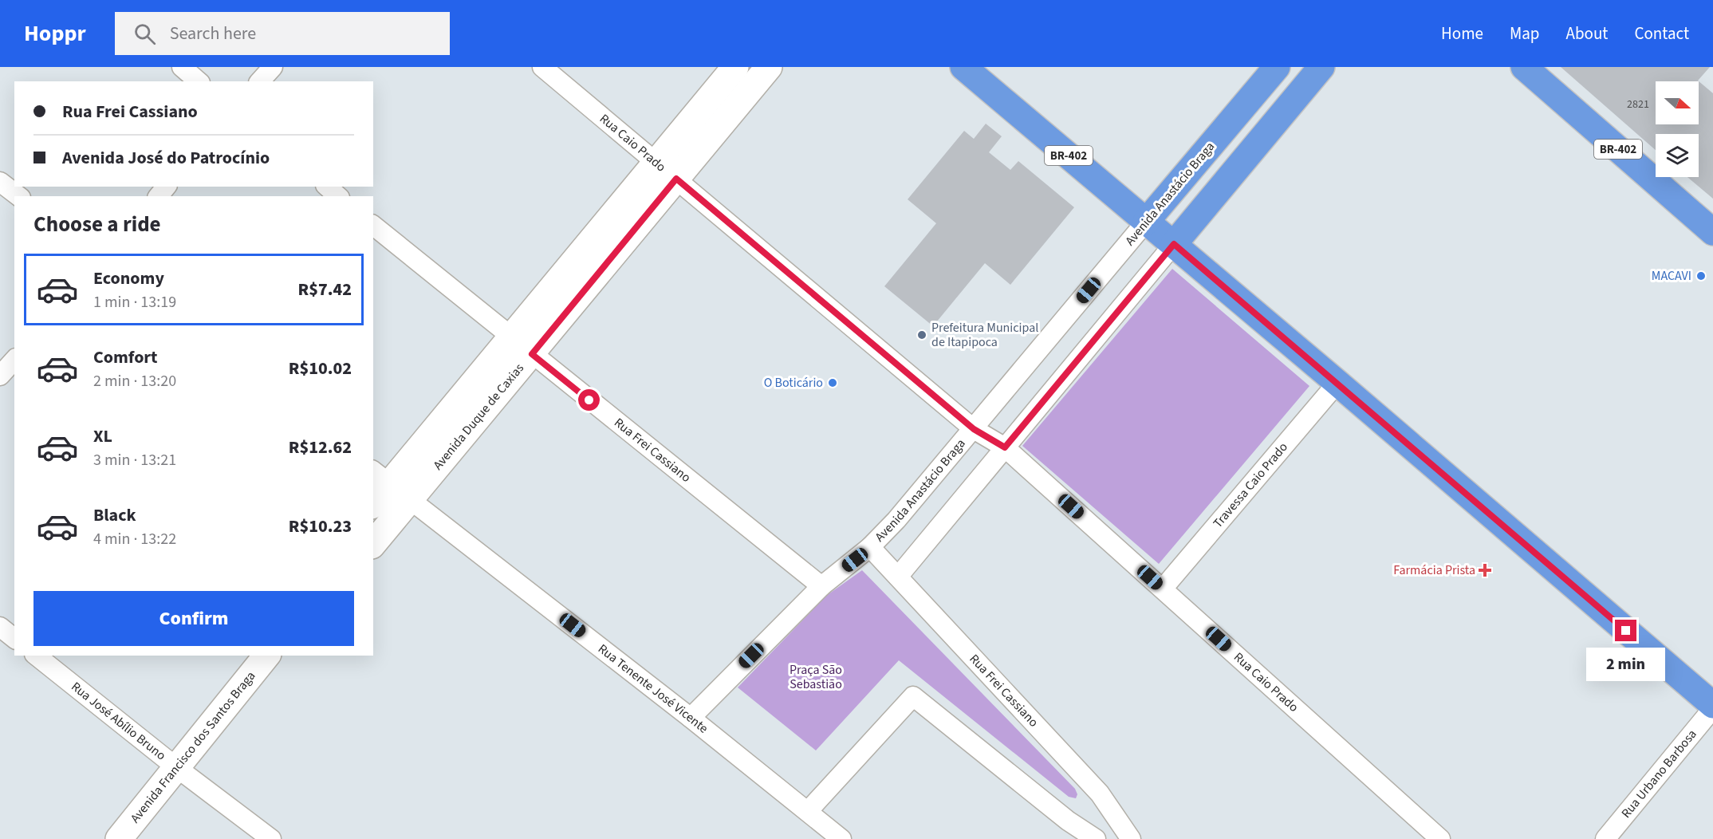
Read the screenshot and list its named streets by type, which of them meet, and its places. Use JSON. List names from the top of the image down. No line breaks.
{"streets":{"main road":["BR-402","Avenida Anastácio Braga","Avenida Duque de Caxias","Avenida Francisco dos Santos Braga"],"street":["Rua Caio Prado","Rua Frei Cassiano","Travessa Caio Prado","Rua Tenente José Vicente","Rua José Abílio Bruno","Rua Urbano Barbosa"]},"crossings":[["Rua Caio Prado","Avenida Anastácio Braga"],["Rua Caio Prado","Avenida Duque de Caxias"],["Rua Caio Prado","Travessa Caio Prado"],["BR-402","Avenida Anastácio Braga"],["BR-402","Travessa Caio Prado"],["BR-402","Rua Urbano Barbosa"],["Avenida Anastácio Braga","Rua Frei Cassiano"],["Avenida Anastácio Braga","Rua Tenente José Vicente"],["Avenida Duque de Caxias","Rua Frei Cassiano"],["Avenida Duque de Caxias","Rua Tenente José Vicente"],["Rua José Abílio Bruno","Avenida Francisco dos Santos Braga"]],"parks":["Praça São Sebastião"],"places":{"other":["MACAVI","Prefeitura Municipal de Itapipoca","O Boticário"],"health":["Farmácia Prista"]},"house_numbers":["2821"],"north":"right","page":{"header":"Hoppr","search":"Search here","nav":["Home","Map","About","Contact"],"banner":["Rua Frei Cassiano","Avenida José do Patrocínio"],"heading":"Choose a ride","list":[{"name":"Economy","note":"1 min · 13:19","value":"R$7.42"},{"name":"Comfort","note":"2 min · 13:20","value":"R$10.02"},{"name":"XL","note":"3 min · 13:21","value":"R$12.62"},{"name":"Black","note":"4 min · 13:22","value":"R$10.23"}],"buttons":"Confirm","bubble":"2 min"}}
